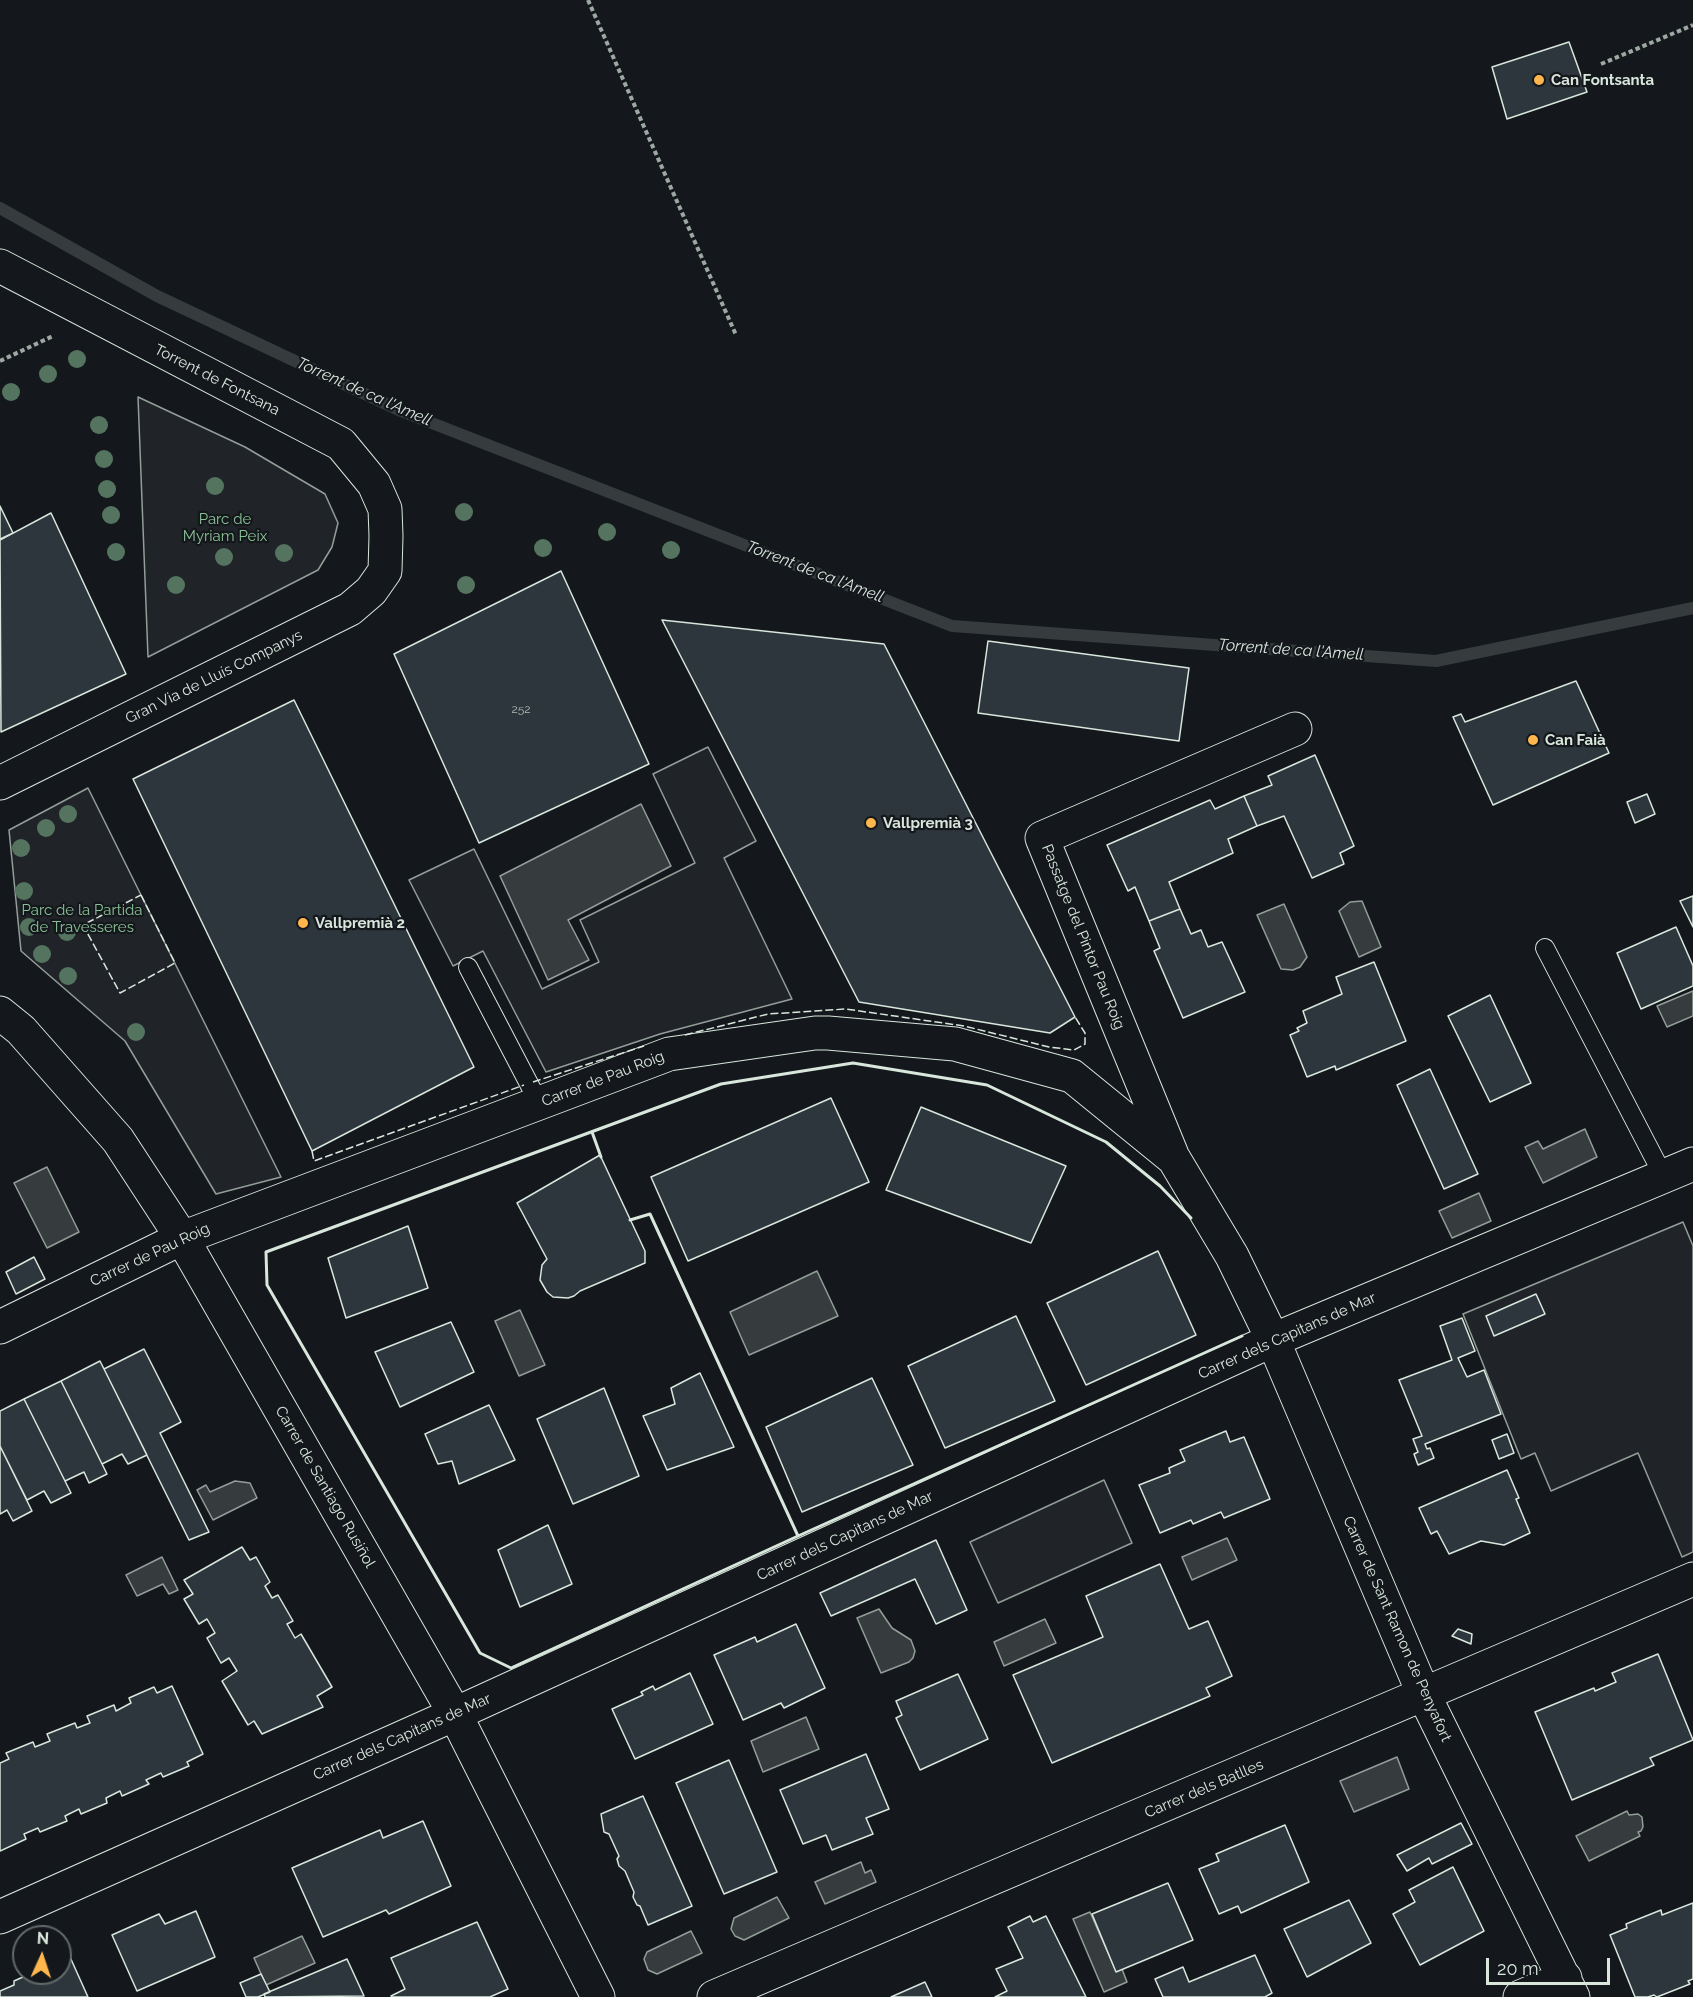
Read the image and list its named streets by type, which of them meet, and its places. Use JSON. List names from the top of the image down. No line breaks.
{"streets":{"street":["Torrent de Fontsana","Gran Via de Lluís Companys","Passatge del Pintor Pau Roig","Carrer de Pau Roig","Carrer dels Capitans de Mar","Carrer de Santiago Rusiñol","Carrer de Sant Ramon de Penyafort","Carrer dels Batlles"]},"crossings":[["Torrent de Fontsana","Gran Via de Lluís Companys"],["Passatge del Pintor Pau Roig","Carrer de Pau Roig"],["Carrer de Pau Roig","Carrer de Santiago Rusiñol"],["Carrer de Pau Roig","Carrer de Sant Ramon de Penyafort"],["Carrer dels Capitans de Mar","Carrer de Santiago Rusiñol"],["Carrer dels Capitans de Mar","Carrer de Sant Ramon de Penyafort"],["Carrer de Sant Ramon de Penyafort","Carrer dels Batlles"]],"water":["Torrent de ca l'Amell"],"parks":["Parc de Myriam Peix","Parc de la Partida de Travesseres"],"places":["Can Fontsanta","Can Faià","Vallpremià 3","Vallpremià 2"],"house_numbers":["252"],"scale_bar":"20 m","north":"top"}
